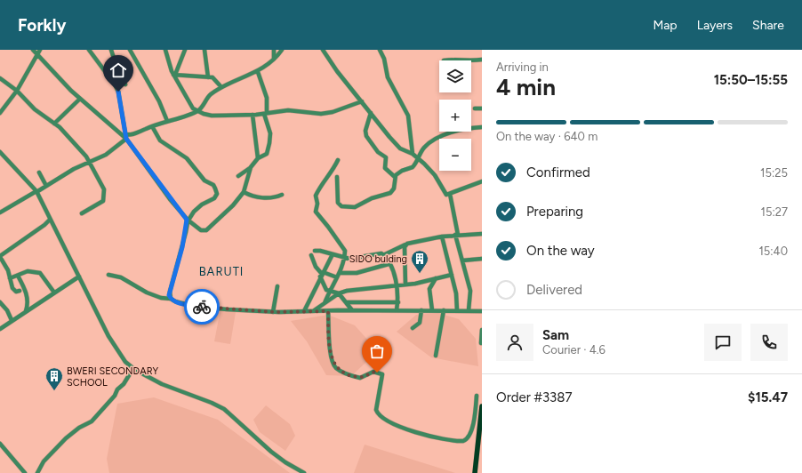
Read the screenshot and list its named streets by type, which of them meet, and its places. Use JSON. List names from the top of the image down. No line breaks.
{"districts":["BARUTI"],"places":{"building":["SIDO bulding","BWERI SECONDARY SCHOOL"]},"page":{"header":"Forkly","nav":["Map","Layers","Share"],"heading":["4 min","Arriving in","15:50–15:55"],"panel":["Sam","Courier · 4.6","Order #3387","$15.47"],"map_buttons":["+","−"],"bar":"On the way · 640 m","list":[["Confirmed","15:25"],["Preparing","15:27"],["On the way","15:40"],"Delivered"]}}
